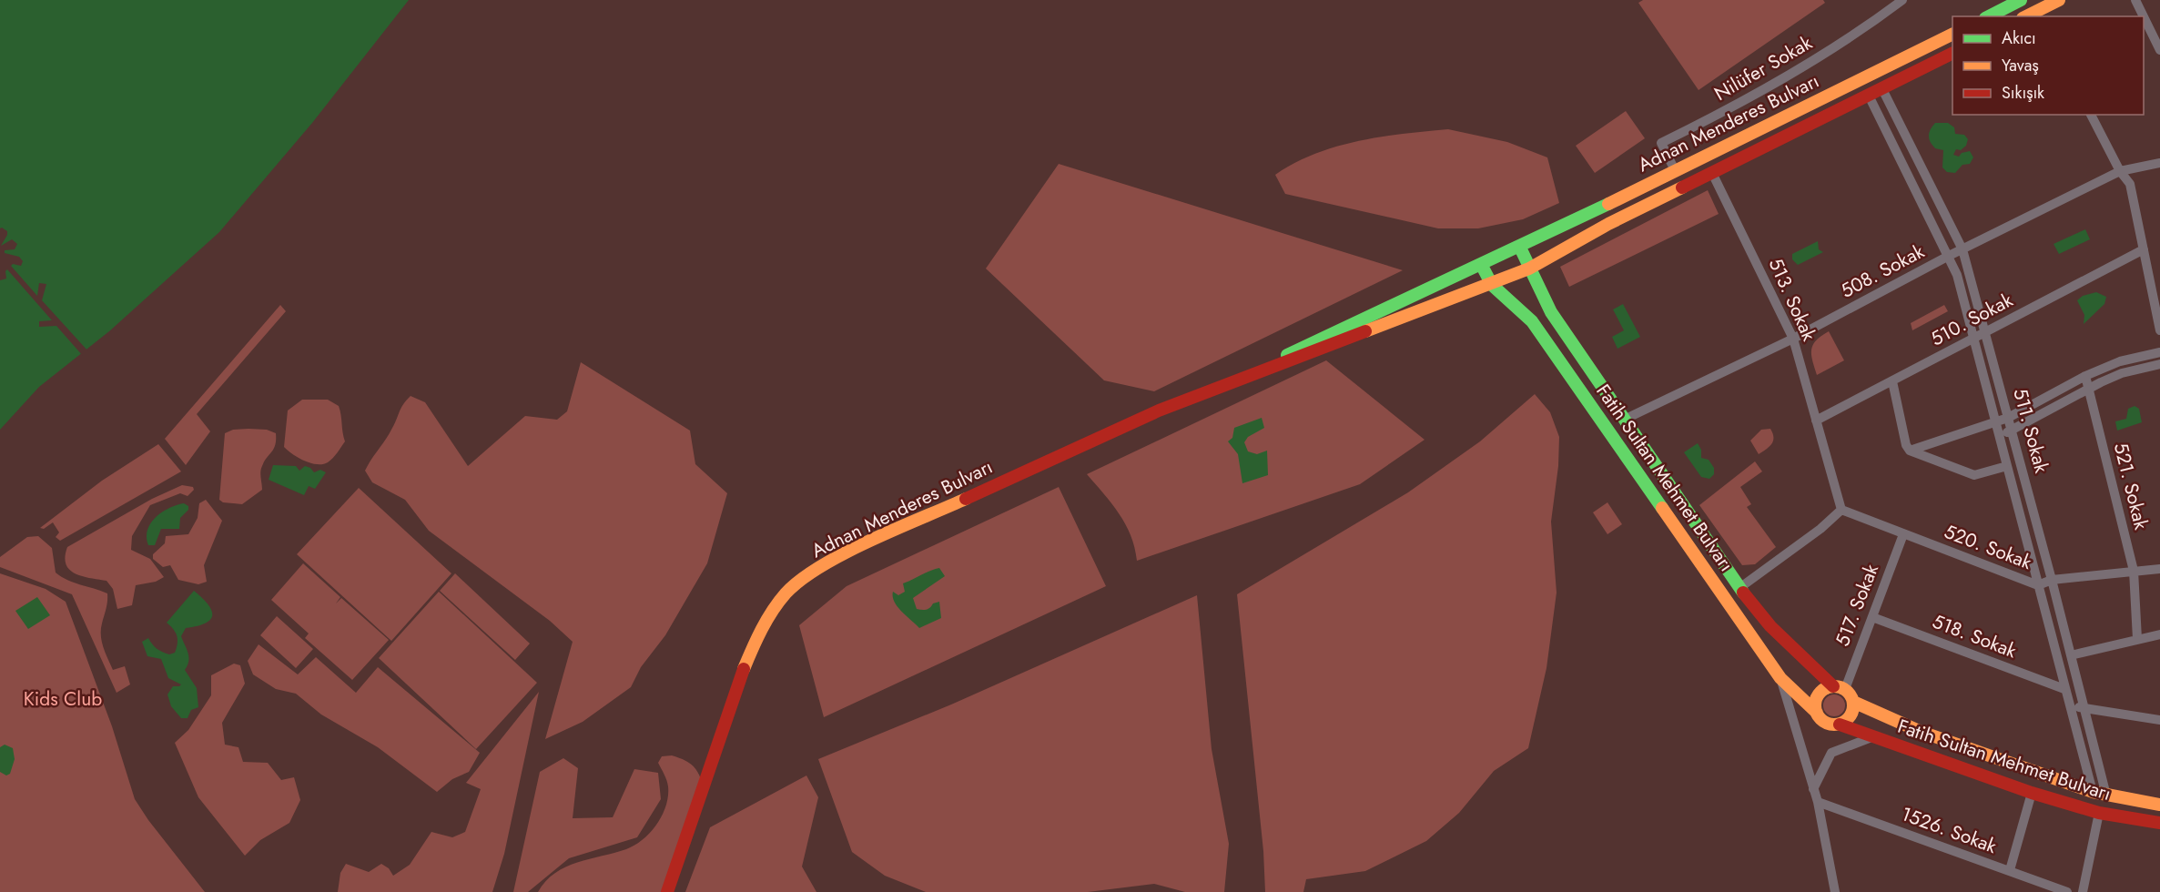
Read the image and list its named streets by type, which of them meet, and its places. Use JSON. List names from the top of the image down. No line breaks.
{"streets":{"main road":["Adnan Menderes Bulvarı","Fatih Sultan Mehmet Bulvarı"],"street":["Nilüfer Sokak","508. Sokak","513. Sokak","510. Sokak","511. Sokak","521. Sokak","520. Sokak","517. Sokak","518. Sokak","1526. Sokak"]},"crossings":[["Nilüfer Sokak","Adnan Menderes Bulvarı"],["Adnan Menderes Bulvarı","513. Sokak"],["Adnan Menderes Bulvarı","511. Sokak"],["Adnan Menderes Bulvarı","Fatih Sultan Mehmet Bulvarı"],["508. Sokak","513. Sokak"],["508. Sokak","511. Sokak"],["508. Sokak","Fatih Sultan Mehmet Bulvarı"],["513. Sokak","510. Sokak"],["513. Sokak","520. Sokak"],["510. Sokak","511. Sokak"],["511. Sokak","Fatih Sultan Mehmet Bulvarı"],["511. Sokak","520. Sokak"],["511. Sokak","518. Sokak"],["Fatih Sultan Mehmet Bulvarı","517. Sokak"],["521. Sokak","520. Sokak"],["520. Sokak","517. Sokak"],["517. Sokak","518. Sokak"]],"parks":["Kids Club"],"legend":["Akıcı","Yavaş","Sıkışık"]}
